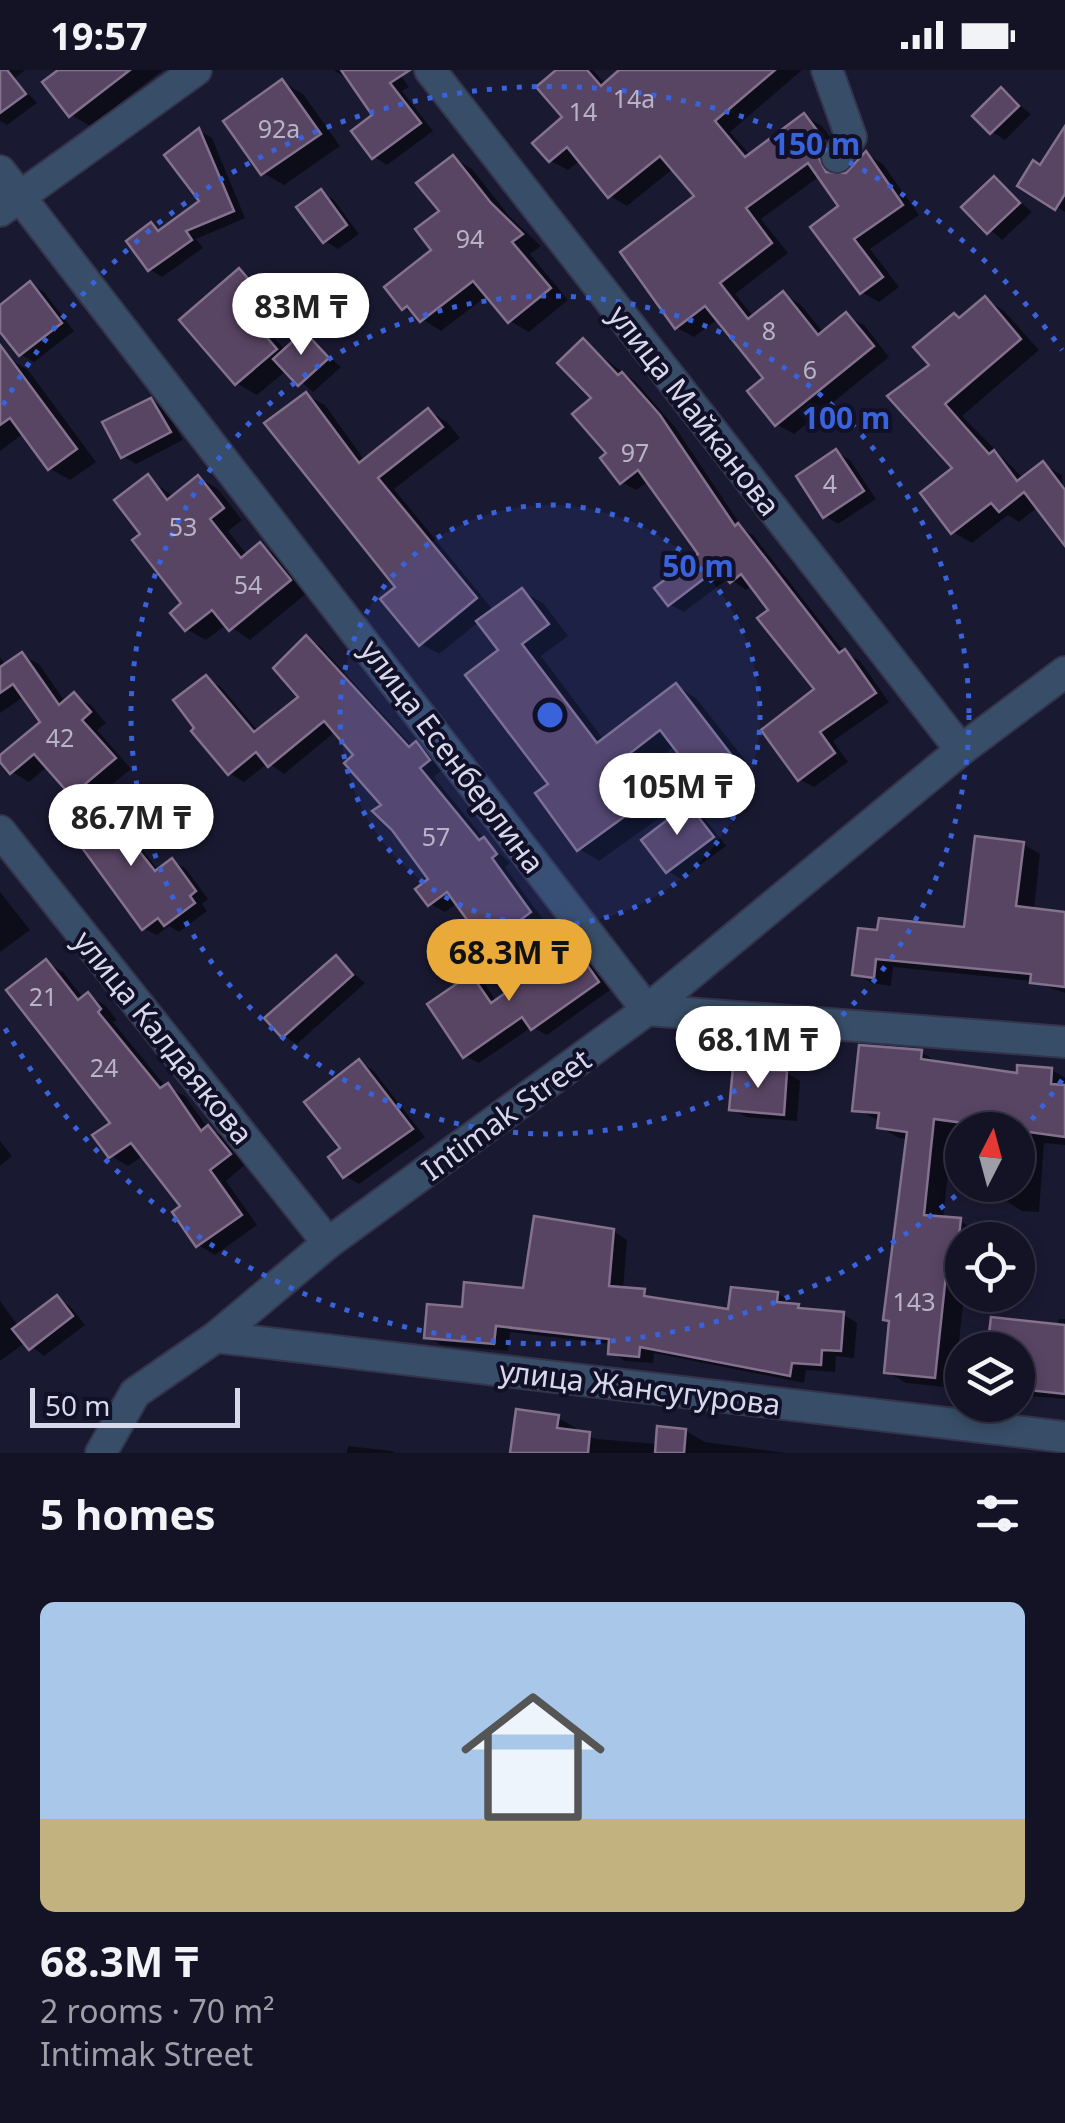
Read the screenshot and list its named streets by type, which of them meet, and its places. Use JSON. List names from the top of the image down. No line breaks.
{"streets":{"street":["улица Майканова","улица Есенберлина","улица Калдаякова","Intimak Street","улица Жансугурова"]},"crossings":[["улица Майканова","Intimak Street"],["улица Есенберлина","Intimak Street"],["улица Калдаякова","Intimak Street"],["Intimak Street","улица Жансугурова"]],"house_numbers":["14а","14","92а","94","8","6","97","4","53","54","42","57","21","24","143"],"scale_bar":"50 m","north":"top","page":{"status":"19:57","price":["83M ₸","105M ₸","86.7M ₸","68.3M ₸","68.1M ₸"],"scale":"50 m","heading":"5 homes","list":[{"name":"68.3M ₸","note":"2 rooms · 70 m² · Intimak Street"}]},"rings":["150 m","100 m","50 m"]}
